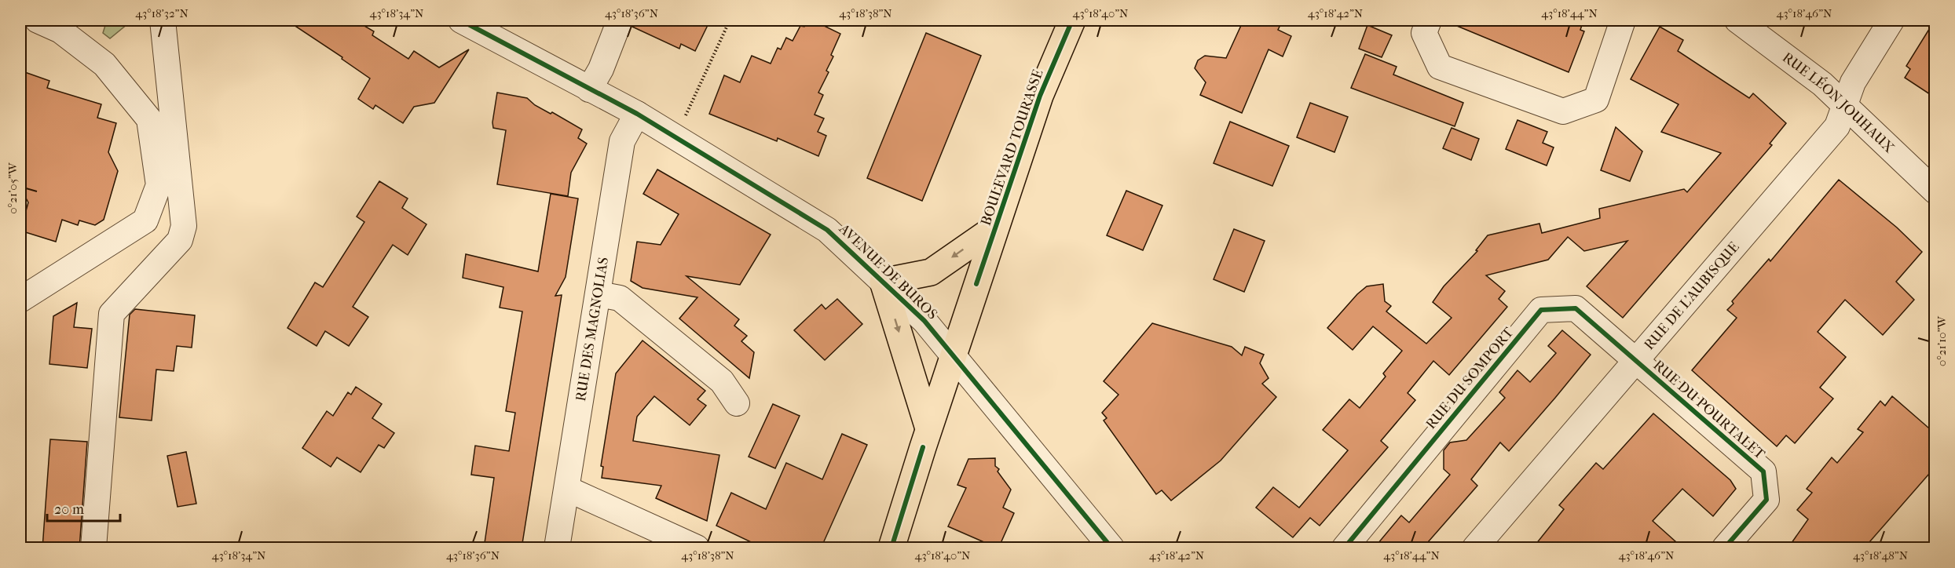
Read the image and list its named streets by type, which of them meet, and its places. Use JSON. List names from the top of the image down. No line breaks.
{"streets":{"main road":["BOULEVARD TOURASSE"],"street":["RUE LÉON JOUHAUX","AVENUE DE BUROS","RUE DE L'AUBISQUE","RUE DES MAGNOLIAS","RUE DU SOMPORT","RUE DU POURTALET"]},"crossings":[["RUE LÉON JOUHAUX","RUE DE L'AUBISQUE"],["BOULEVARD TOURASSE","AVENUE DE BUROS"],["AVENUE DE BUROS","RUE DES MAGNOLIAS"],["RUE DE L'AUBISQUE","RUE DU SOMPORT"],["RUE DE L'AUBISQUE","RUE DU POURTALET"],["RUE DU SOMPORT","RUE DU POURTALET"]],"scale_bar":"20 m","coordinates":["43°18'32\"N","43°18'34\"N","43°18'36\"N","43°18'38\"N","43°18'40\"N","43°18'42\"N","43°18'44\"N","43°18'46\"N","0°21'05\"W","0°21'10\"W","43°18'48\"N"]}
